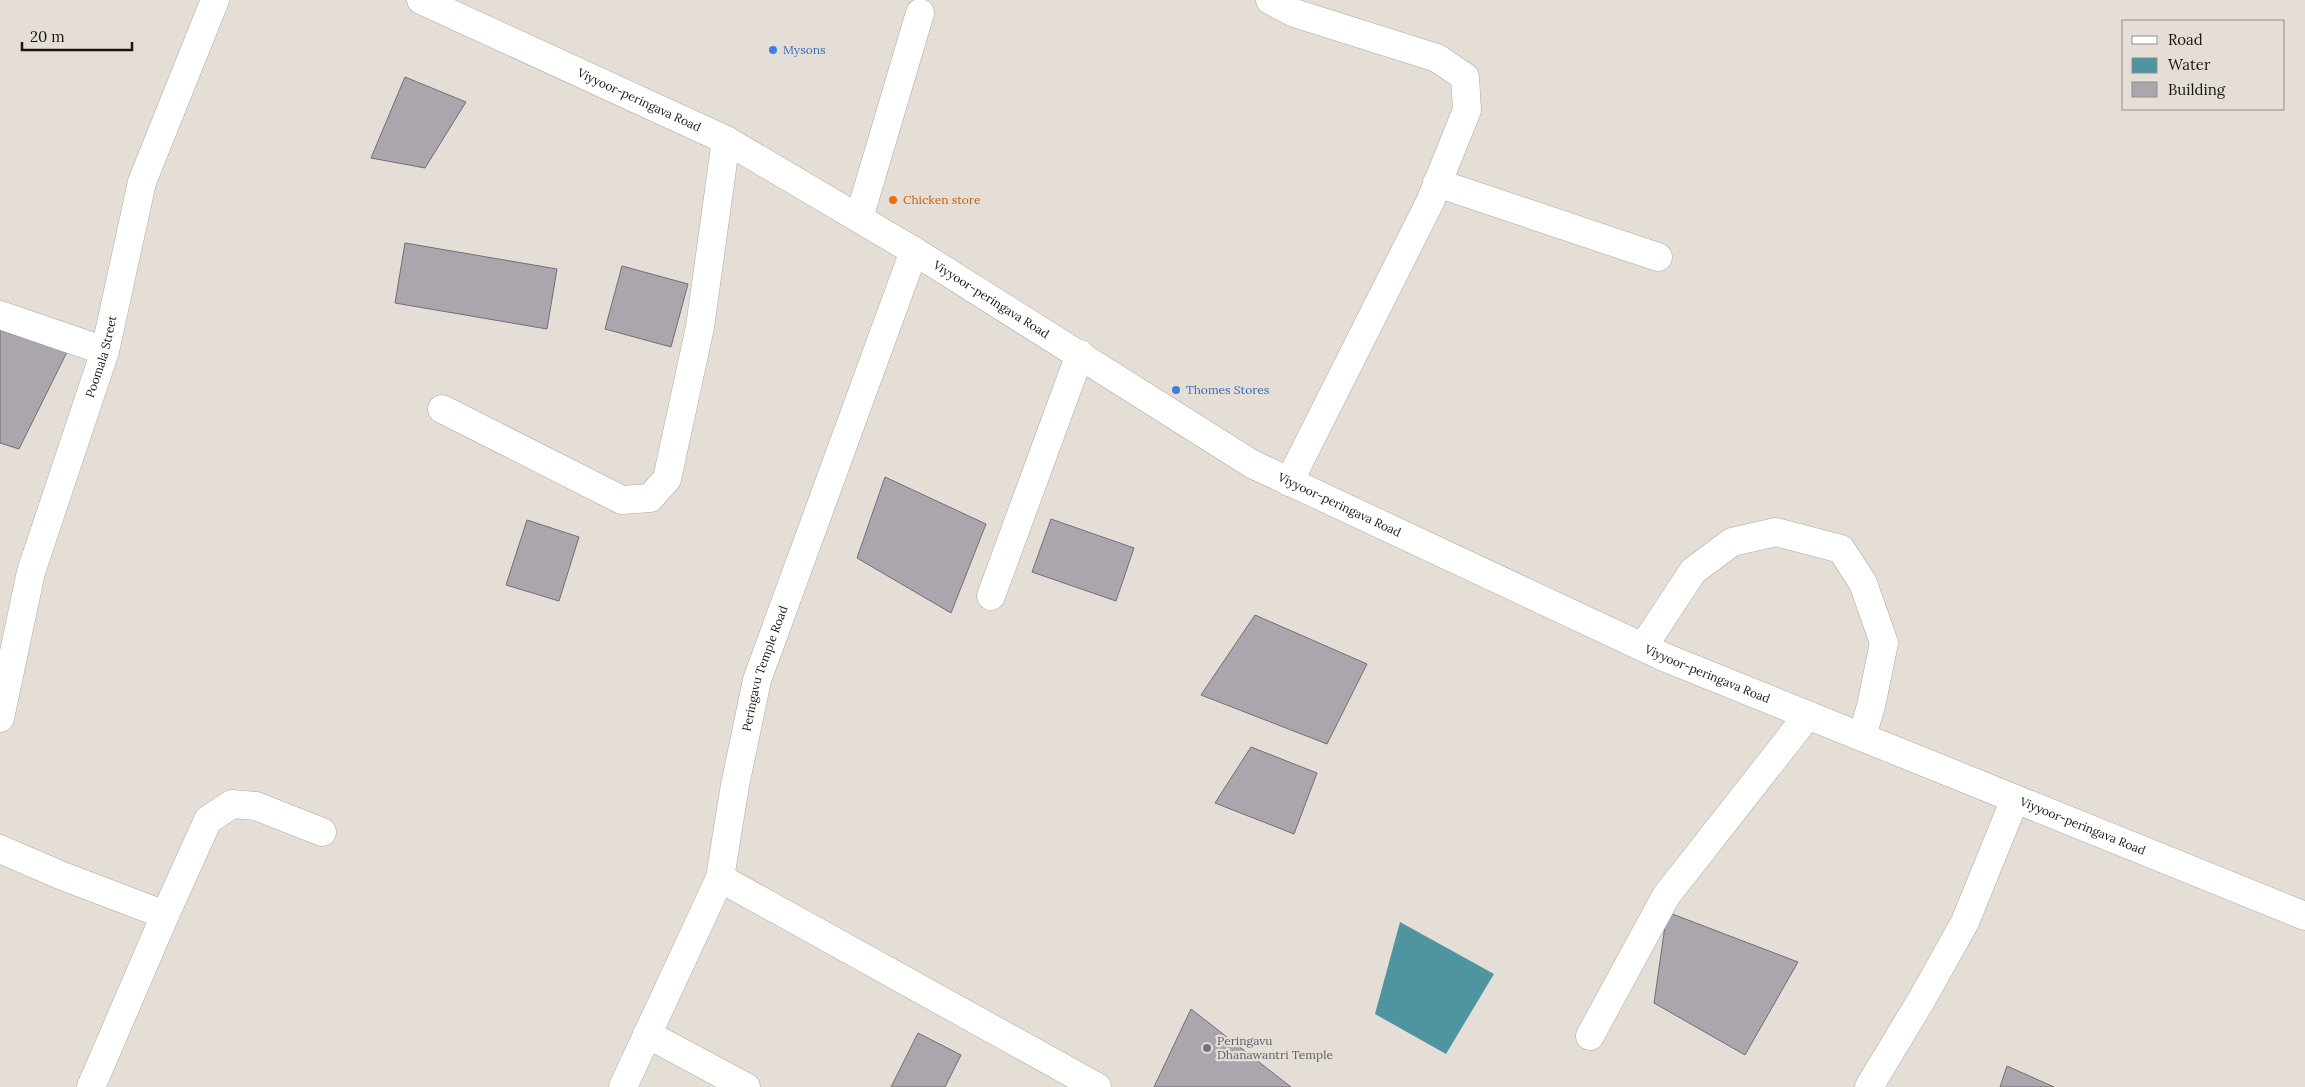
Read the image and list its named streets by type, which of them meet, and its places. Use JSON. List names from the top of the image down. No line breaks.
{"streets":{"street":["Viyyoor-peringava Road","Poomala Street","Peringavu Temple Road"]},"crossings":[["Viyyoor-peringava Road","Peringavu Temple Road"]],"places":["Mysons","Chicken store","Thomes Stores","Peringavu Dhanawantri Temple"],"legend":["Road","Water","Building"],"scale_bar":"20 m"}
